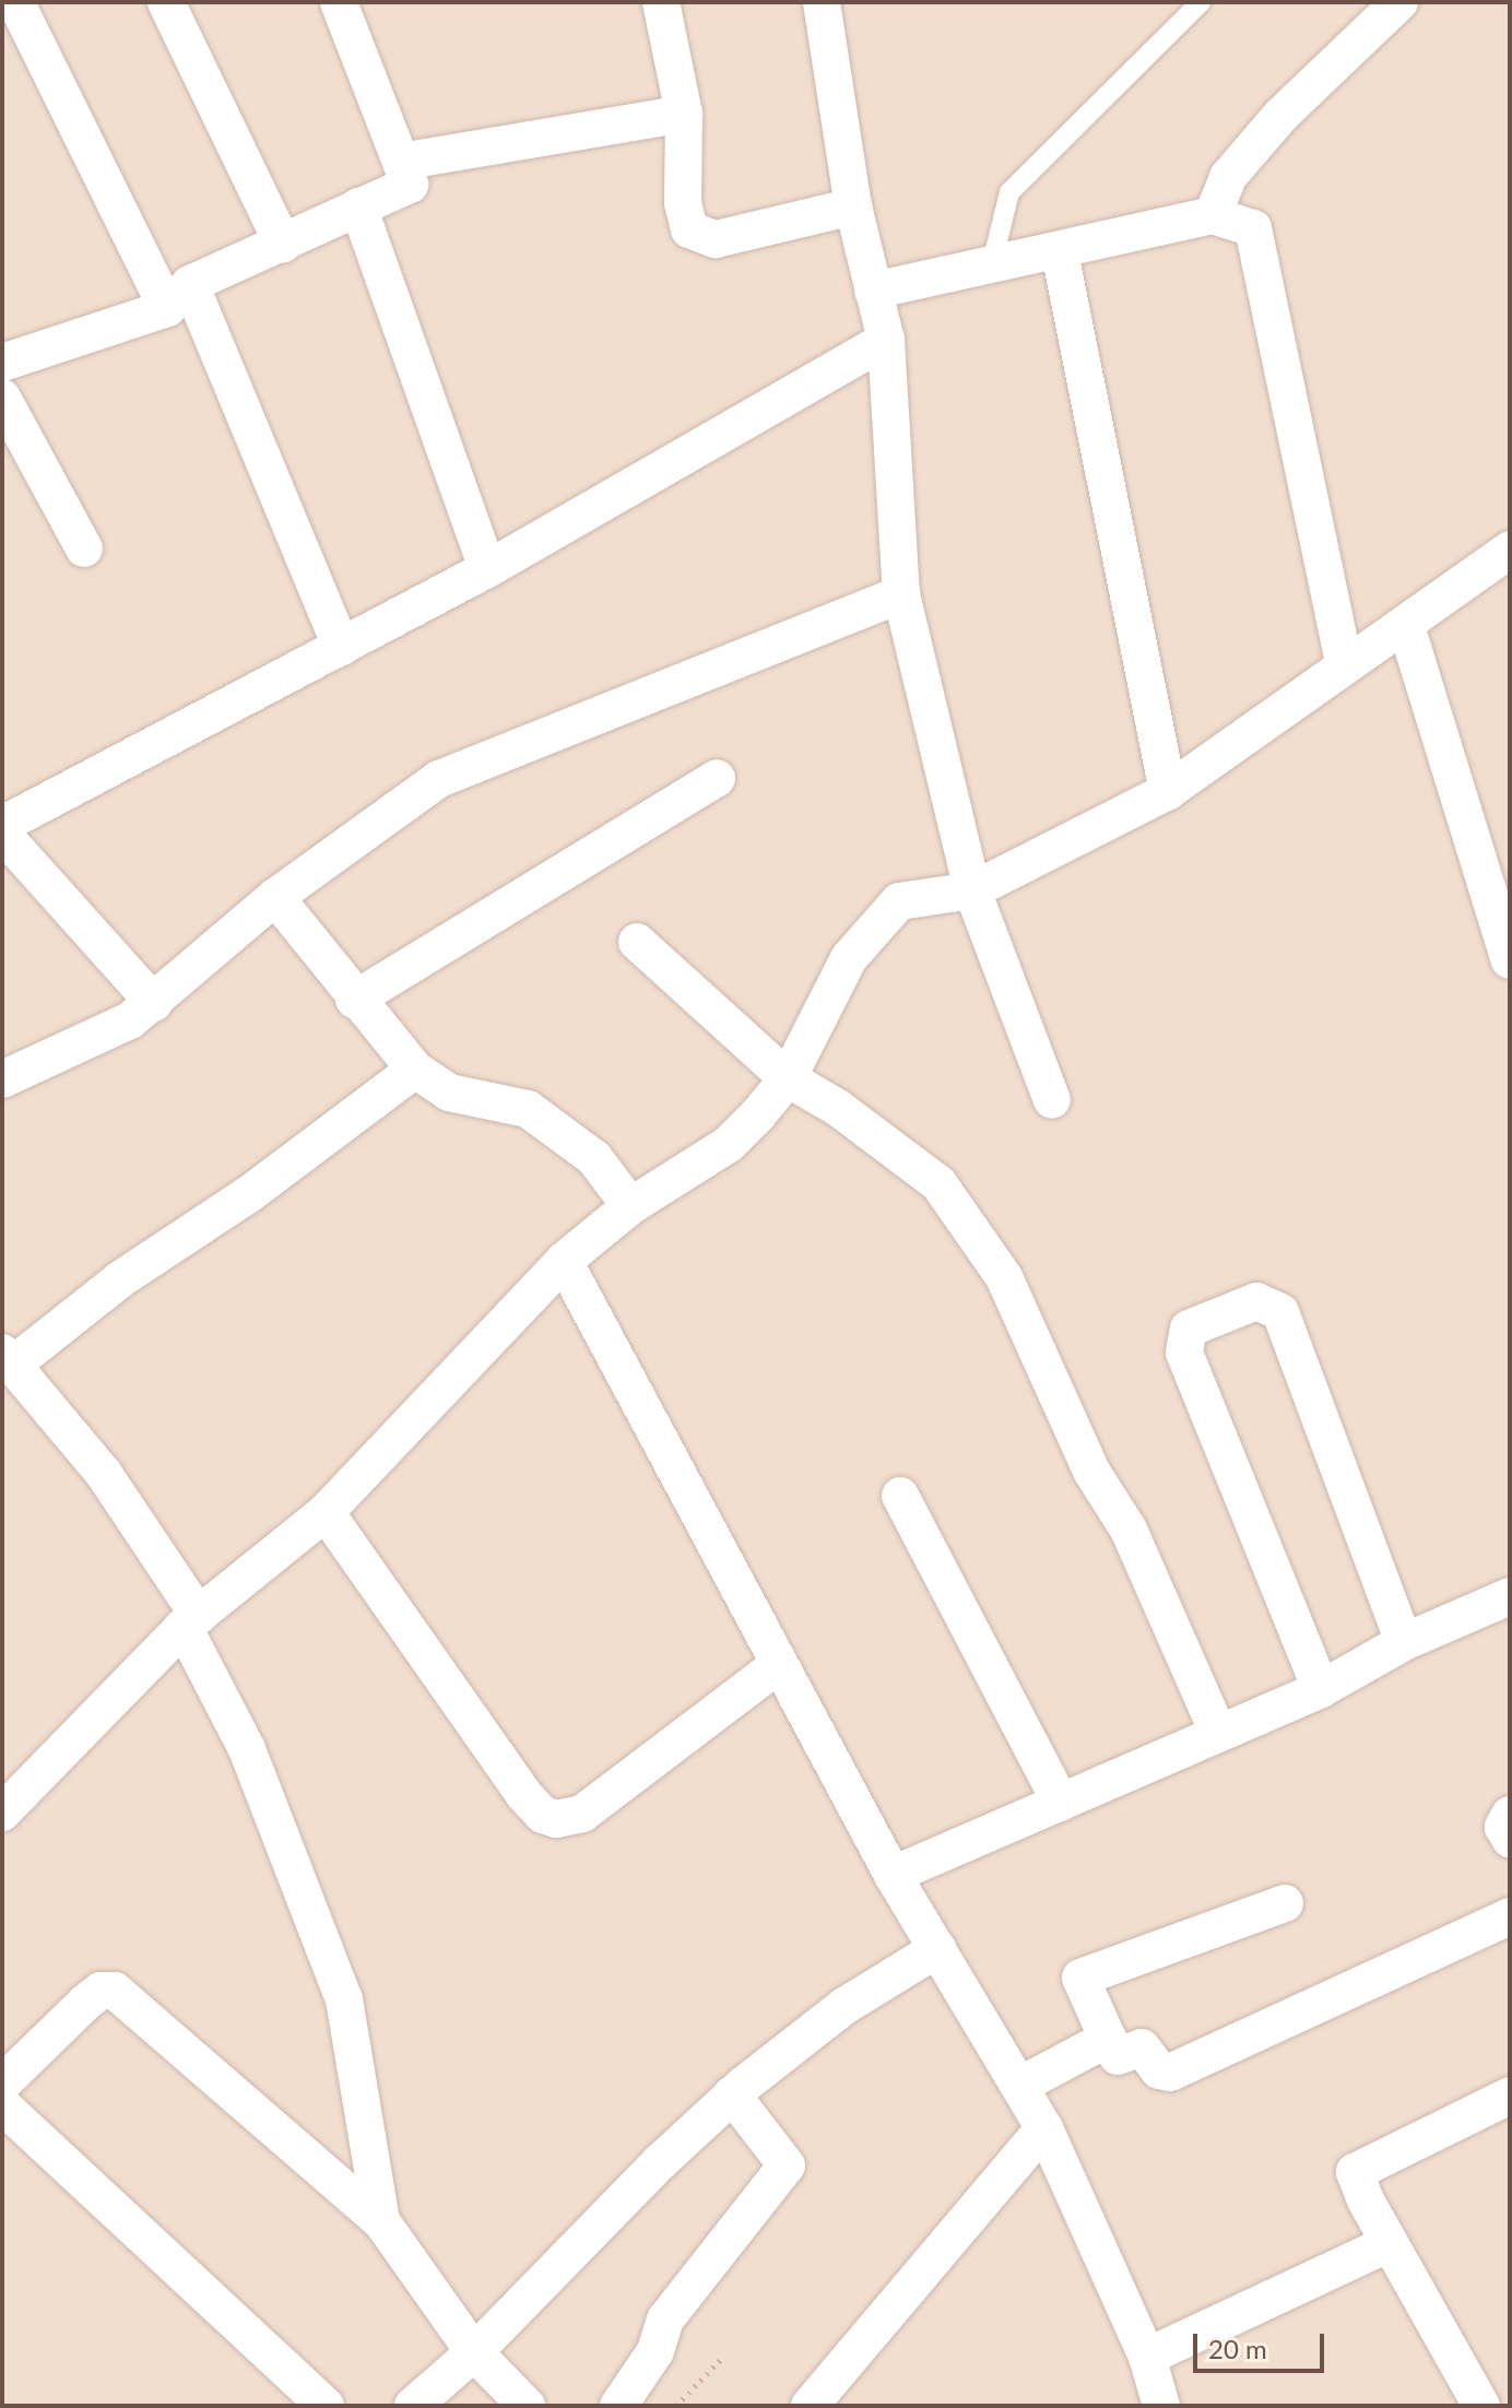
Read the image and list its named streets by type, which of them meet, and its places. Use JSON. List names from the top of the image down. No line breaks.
{"scale_bar":"20 m"}
